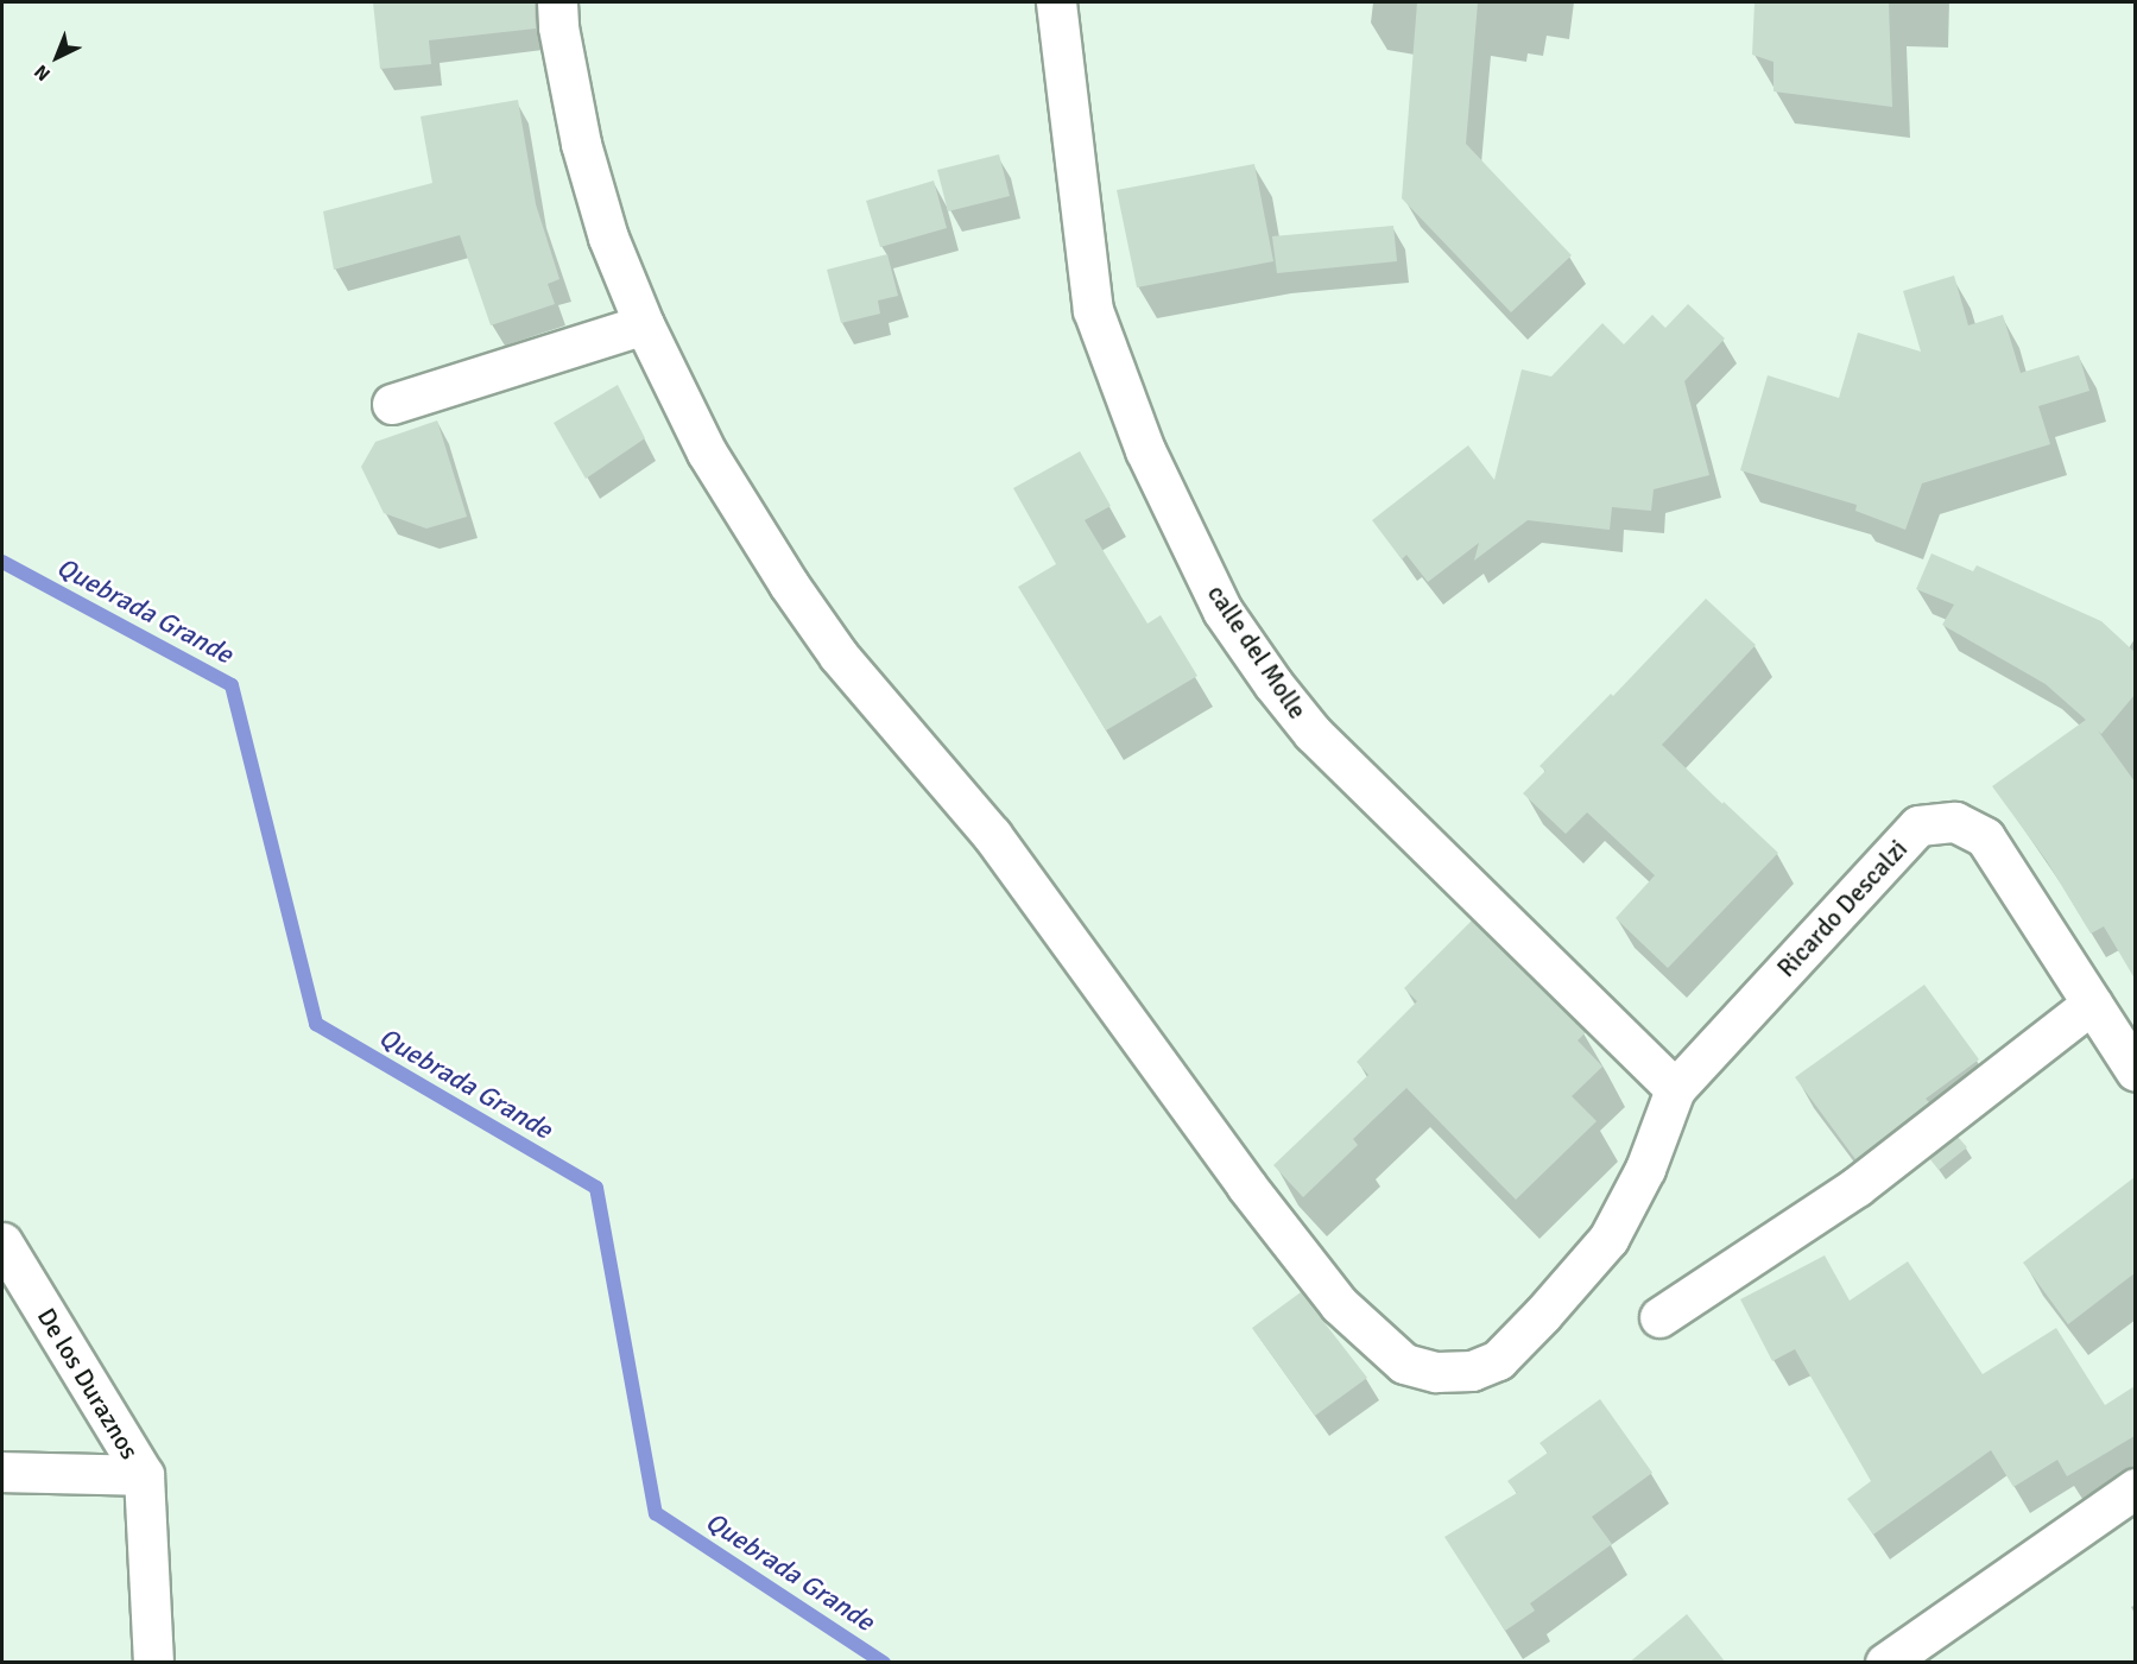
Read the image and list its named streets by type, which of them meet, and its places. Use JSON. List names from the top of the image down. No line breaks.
{"streets":{"street":["calle del Molle","Ricardo Descalzi","De los Duraznos"]},"crossings":[["calle del Molle","Ricardo Descalzi"]],"water":["Quebrada Grande"],"north":"bottom left"}
